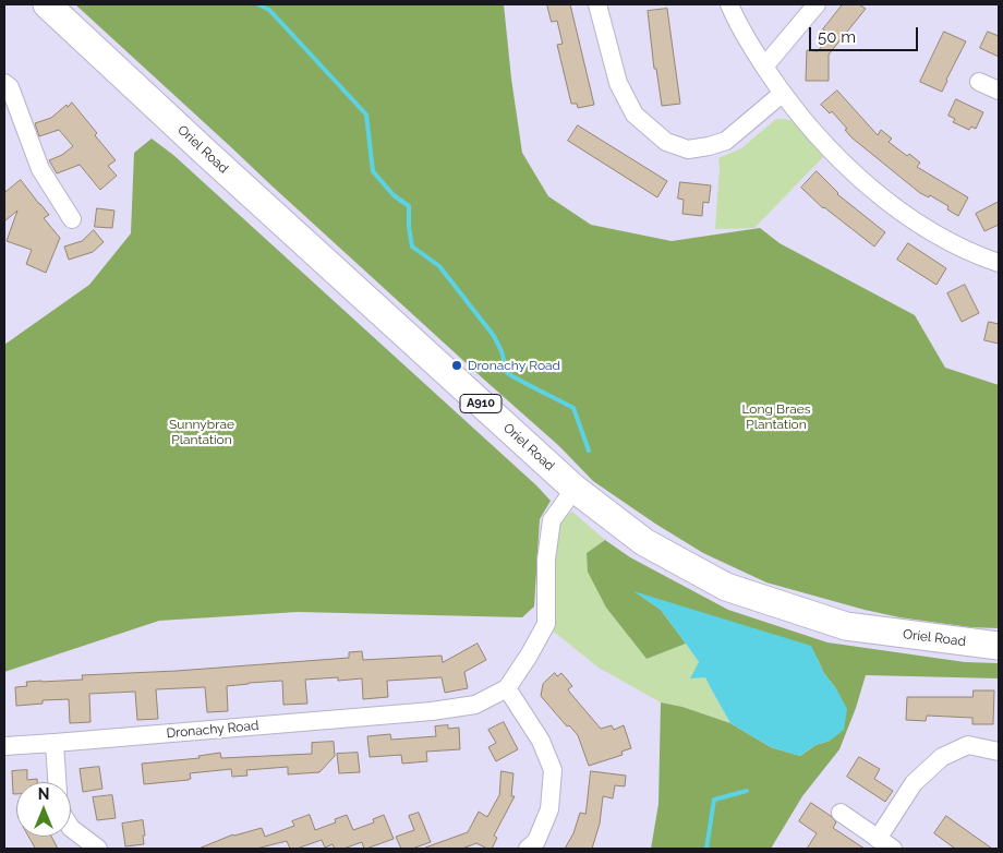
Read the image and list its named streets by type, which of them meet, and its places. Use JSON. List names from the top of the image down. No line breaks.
{"streets":{"main road":["Oriel Road","A910"],"street":["Dronachy Road"]},"crossings":[["Oriel Road","Dronachy Road"]],"parks":["Long Braes Plantation","Sunnybrae Plantation"],"places":["Dronachy Road"],"scale_bar":"50 m","north":"top"}
